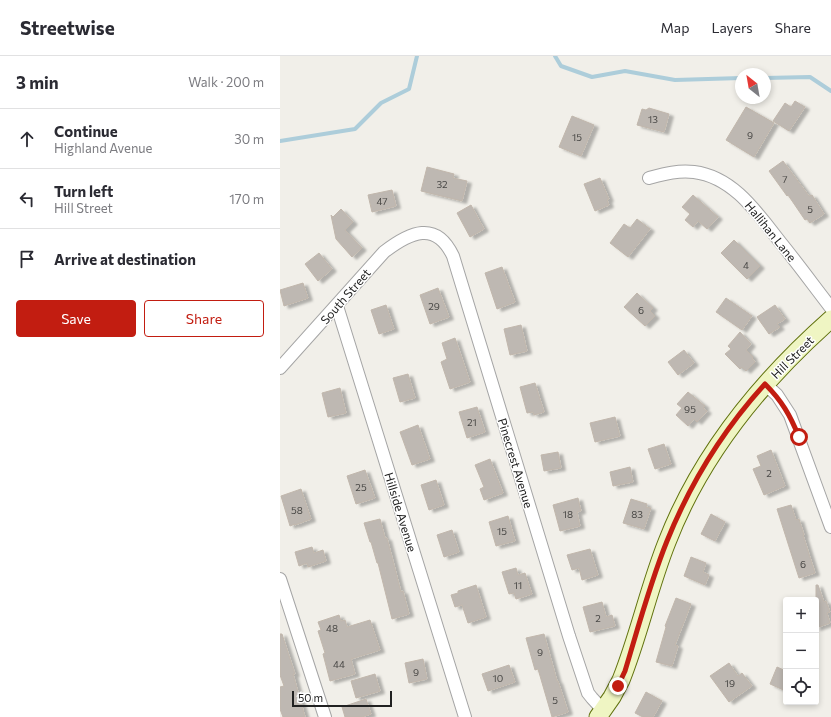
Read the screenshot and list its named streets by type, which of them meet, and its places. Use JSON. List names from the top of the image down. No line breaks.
{"streets":{"main road":["Hill Street"],"street":["Hallihan Lane","South Street","Pinecrest Avenue","Hillside Avenue"]},"crossings":[["South Street","Pinecrest Avenue"],["South Street","Hillside Avenue"],["Hill Street","Pinecrest Avenue"]],"house_numbers":["13","9","15","7","32","47","5","4","29","6","95","21","2","25","58","18","83","15","6","11","2","48","9","44","9","10","19","5"],"scale_bar":"50 m","north":"top left","page":{"header":"Streetwise","nav":["Map","Layers","Share"],"heading":["3 min","Walk · 200 m"],"list":[["Continue","Highland Avenue","30 m"],["Turn left","Hill Street","170 m"],"Arrive at destination"],"buttons":["Save","Share"],"map_buttons":["+","−"],"scale":"50 m"}}
